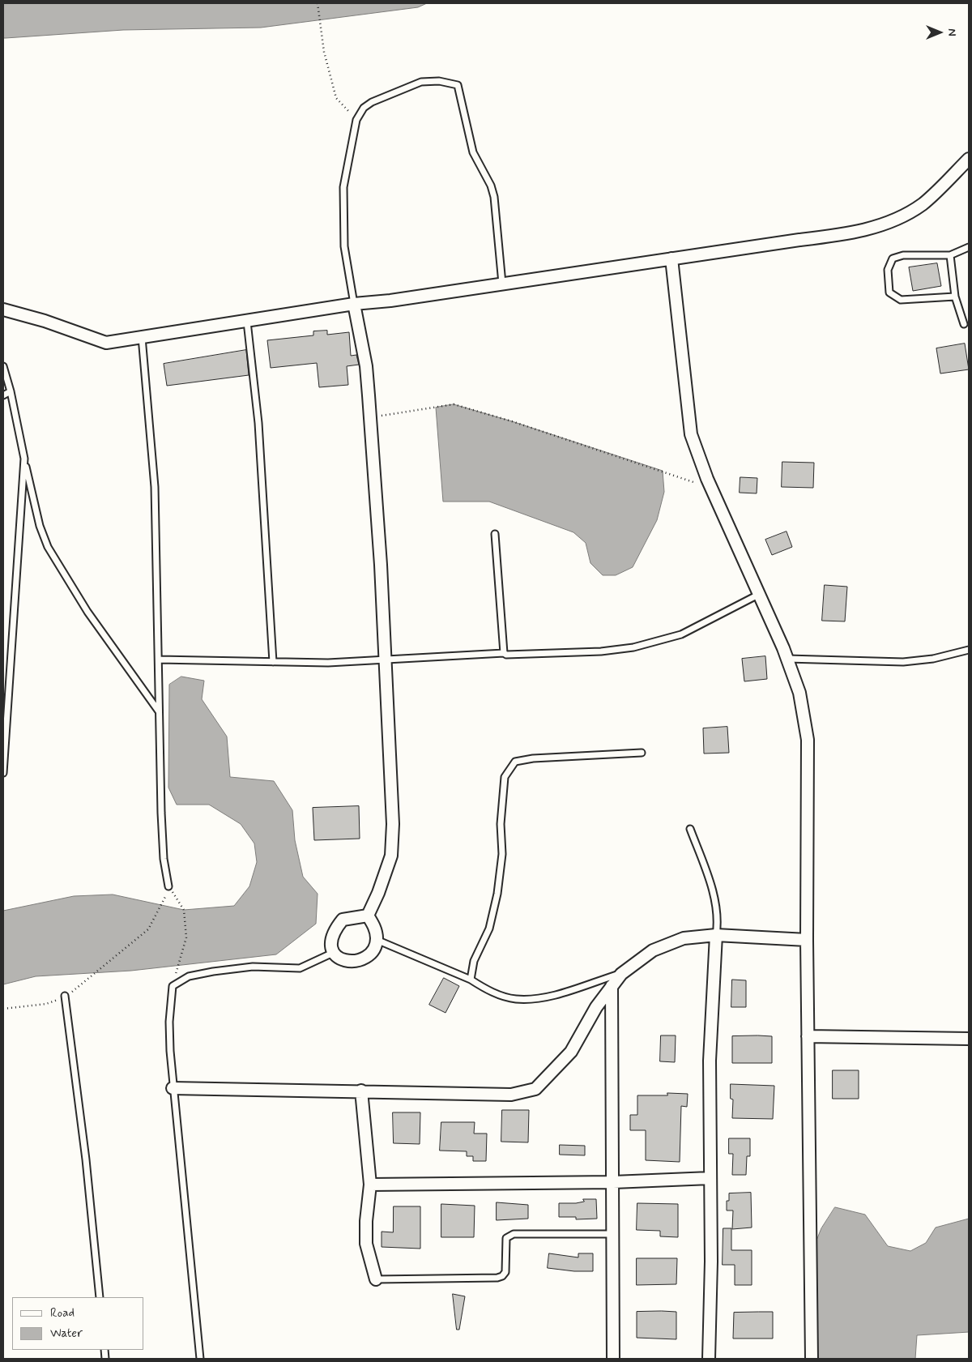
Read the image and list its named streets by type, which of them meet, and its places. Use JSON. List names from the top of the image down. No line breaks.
{"legend":["Road","Water"],"north":"right"}
